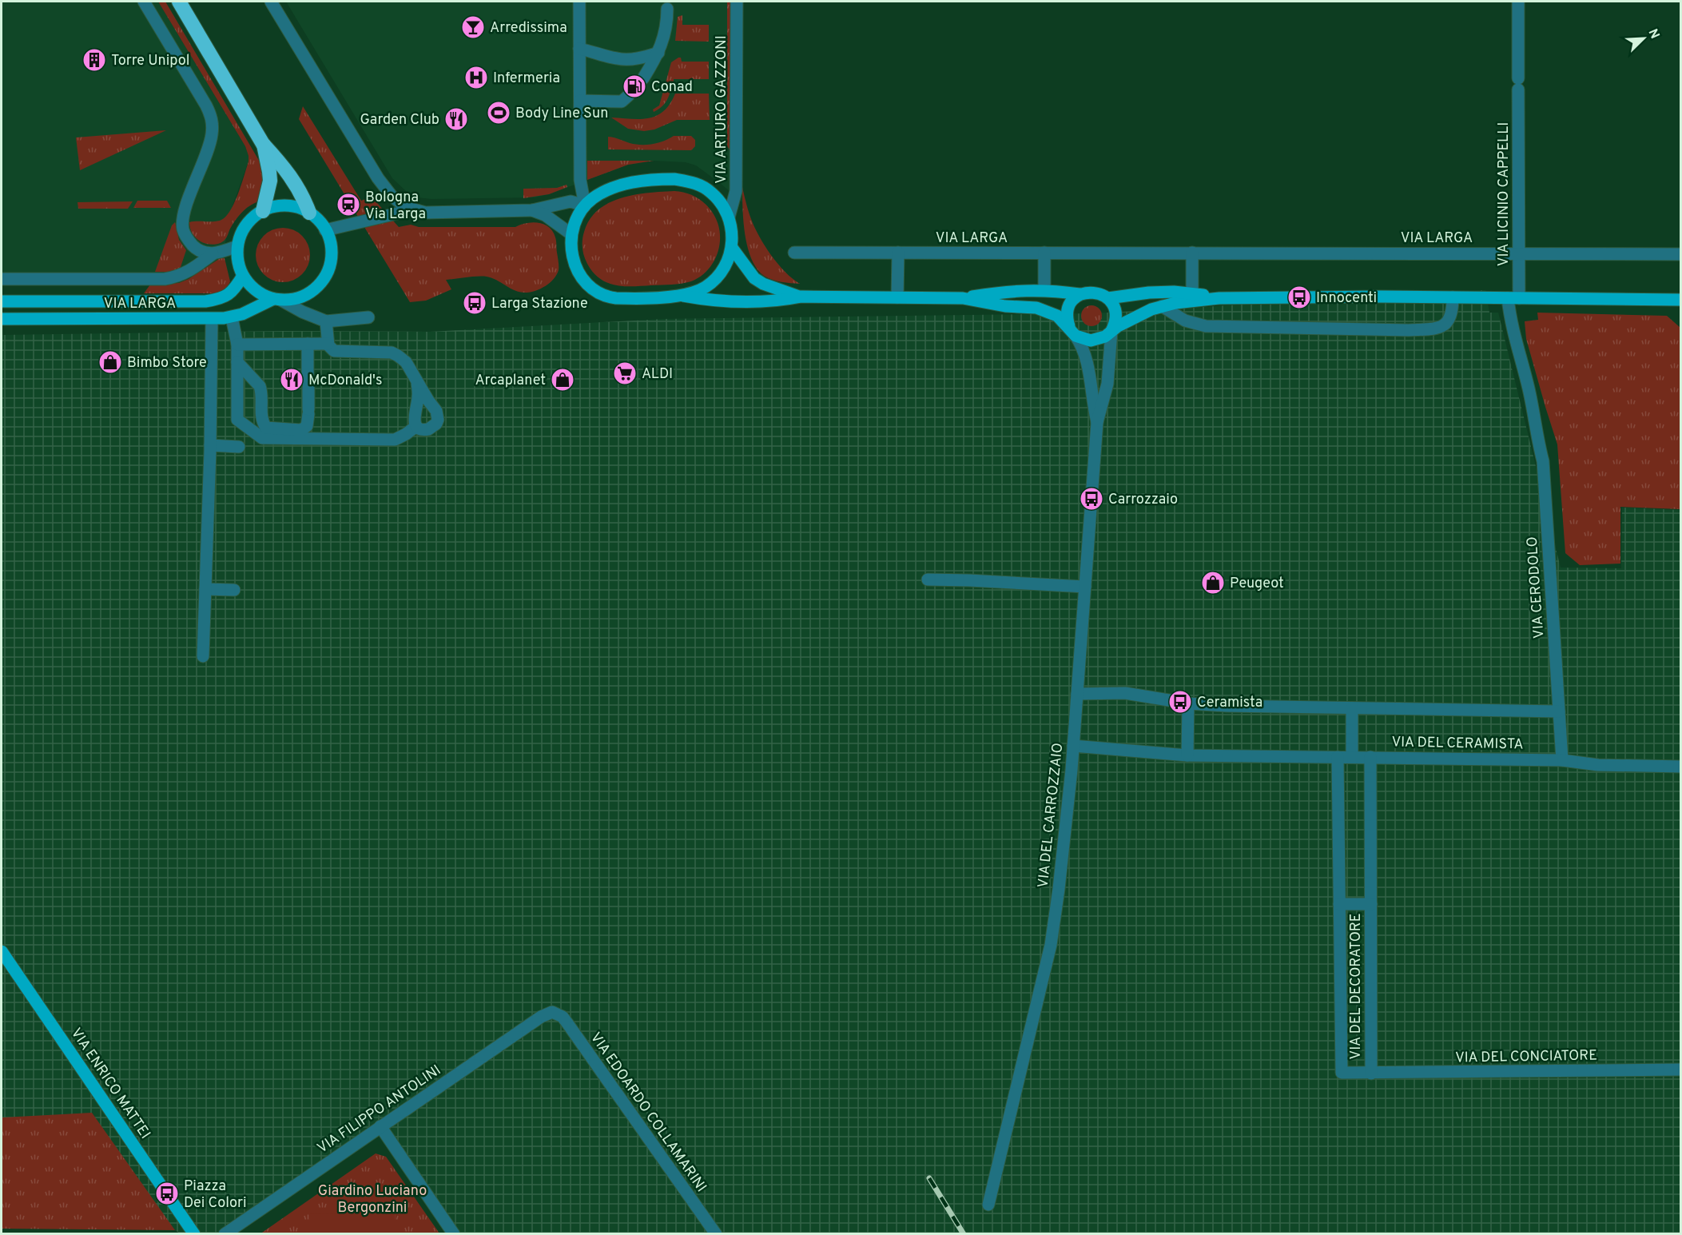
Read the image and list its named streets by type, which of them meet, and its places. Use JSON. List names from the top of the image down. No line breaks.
{"streets":{"main road":["VIA LARGA","VIA ENRICO MATTEI"],"street":["VIA ARTURO GAZZONI","VIA LICINIO CAPPELLI","VIA CERODOLO","VIA DEL CERAMISTA","VIA DEL CARROZZAIO","VIA DEL DECORATORE","VIA DEL CONCIATORE","VIA FILIPPO ANTOLINI","VIA EDOARDO COLLAMARINI"]},"crossings":[["VIA LICINIO CAPPELLI","VIA LARGA"],["VIA LICINIO CAPPELLI","VIA CERODOLO"],["VIA CERODOLO","VIA DEL CERAMISTA"],["VIA DEL CERAMISTA","VIA DEL CARROZZAIO"],["VIA DEL CERAMISTA","VIA DEL DECORATORE"],["VIA DEL DECORATORE","VIA DEL CONCIATORE"],["VIA FILIPPO ANTOLINI","VIA EDOARDO COLLAMARINI"]],"parks":["Giardino Luciano Bergonzini"],"places":{"bar":["Arredissima"],"building":["Torre Unipol"],"hospital":["Infermeria"],"fuel station":["Conad"],"sports":["Body Line Sun"],"restaurant":["Garden Club","McDonald's"],"station":["Bologna Via Larga"],"bus stop":["Innocenti","Larga Stazione","Carrozzaio","Ceramista","Piazza Dei Colori"],"shop":["Bimbo Store","Arcaplanet","Peugeot"],"supermarket":["ALDI"]},"north":"top right"}
